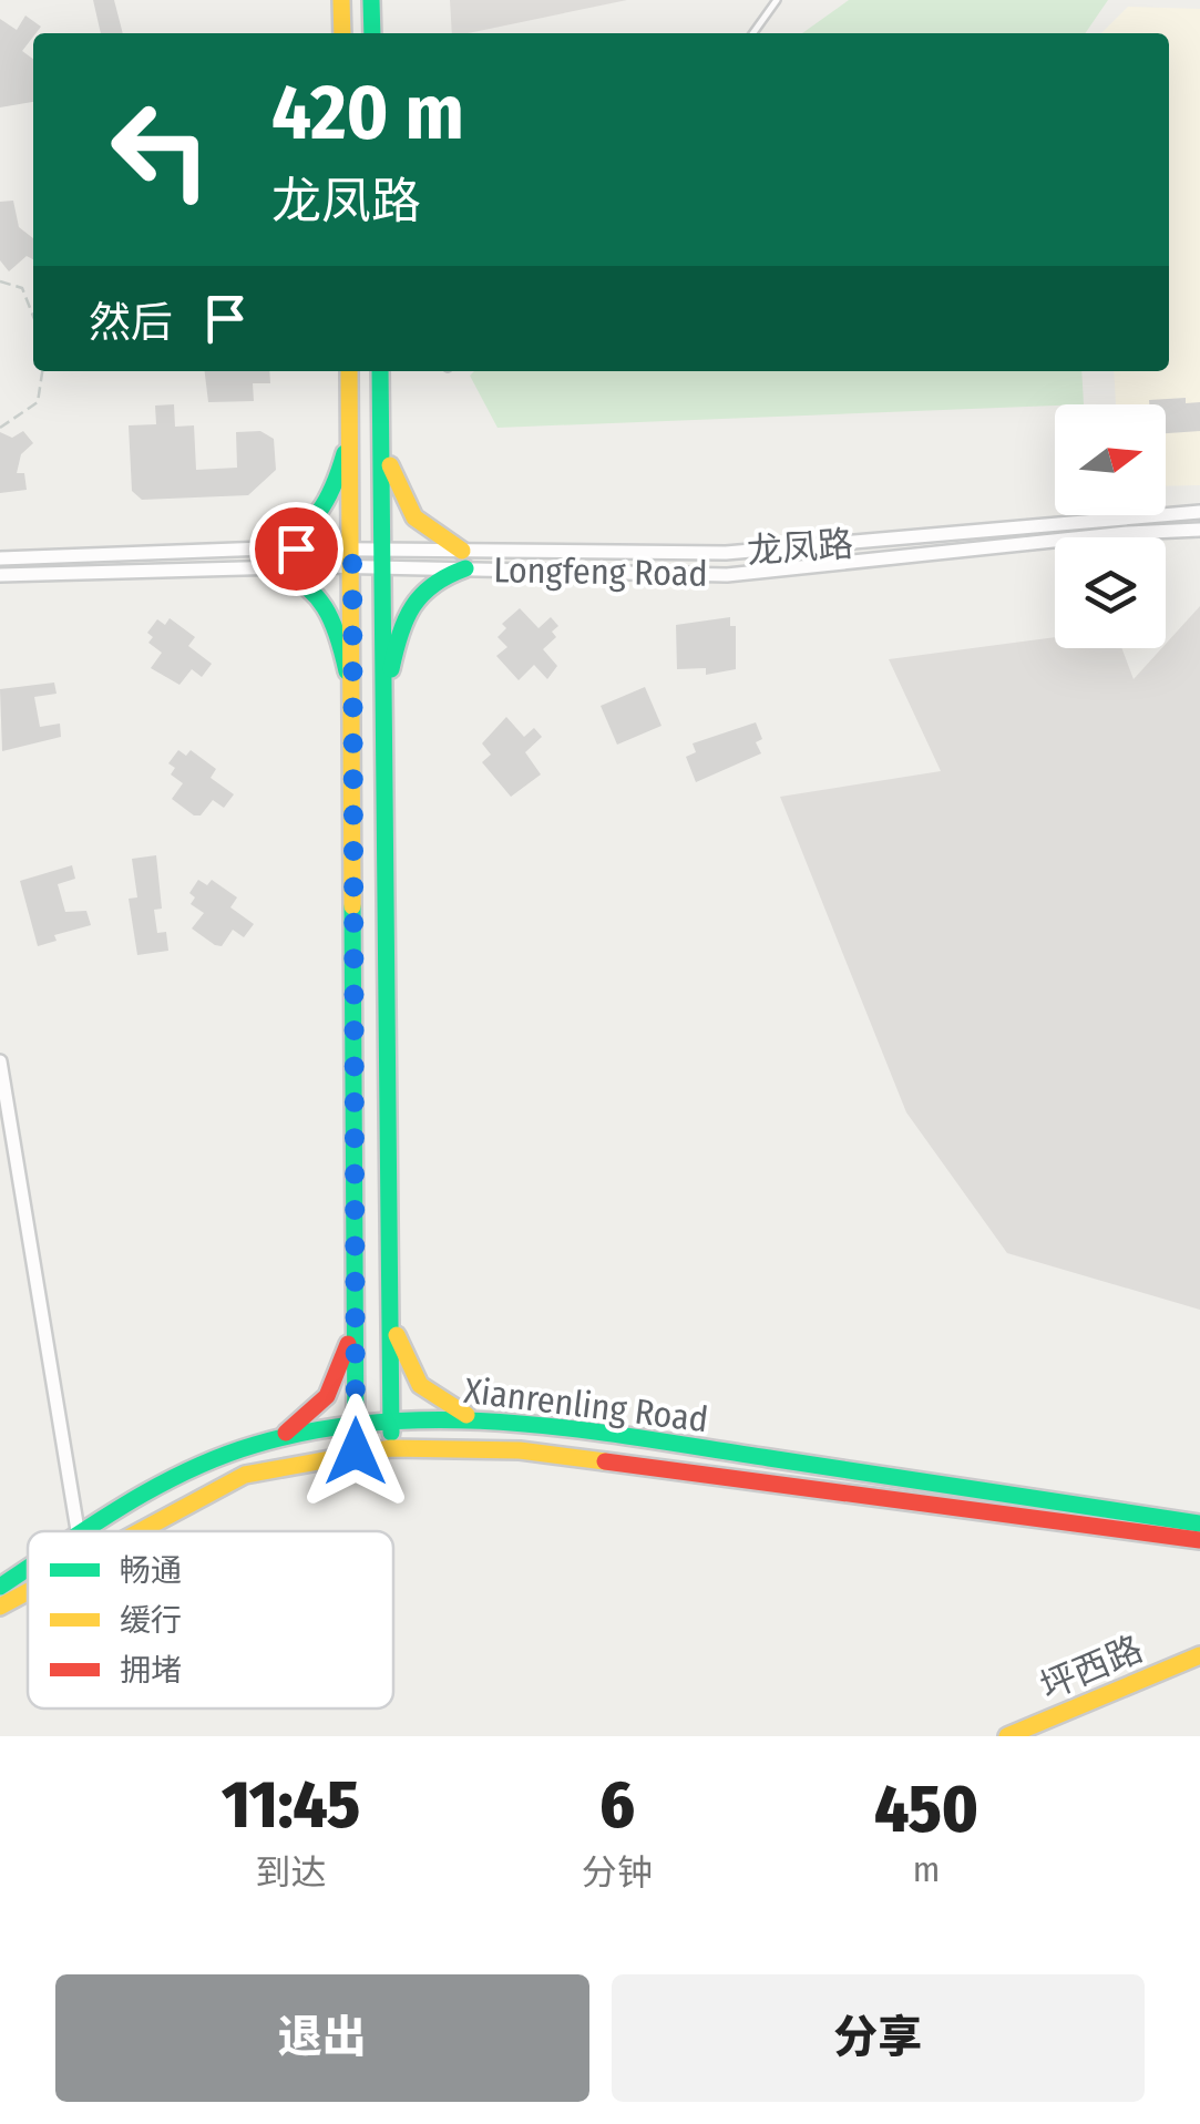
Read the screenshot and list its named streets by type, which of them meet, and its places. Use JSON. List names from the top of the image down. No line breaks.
{"streets":{"main road":["Xianrenling Road","坪西路"],"street":["龙凤路","Longfeng Road"]},"crossings":[["龙凤路","Longfeng Road"]],"legend":["畅通","缓行","拥堵"],"north":"right","page":{"turn":["420 m","龙凤路"],"then":"然后","eta":["11:45","到达","6","分钟","450","m"],"buttons":["退出","分享"]}}
